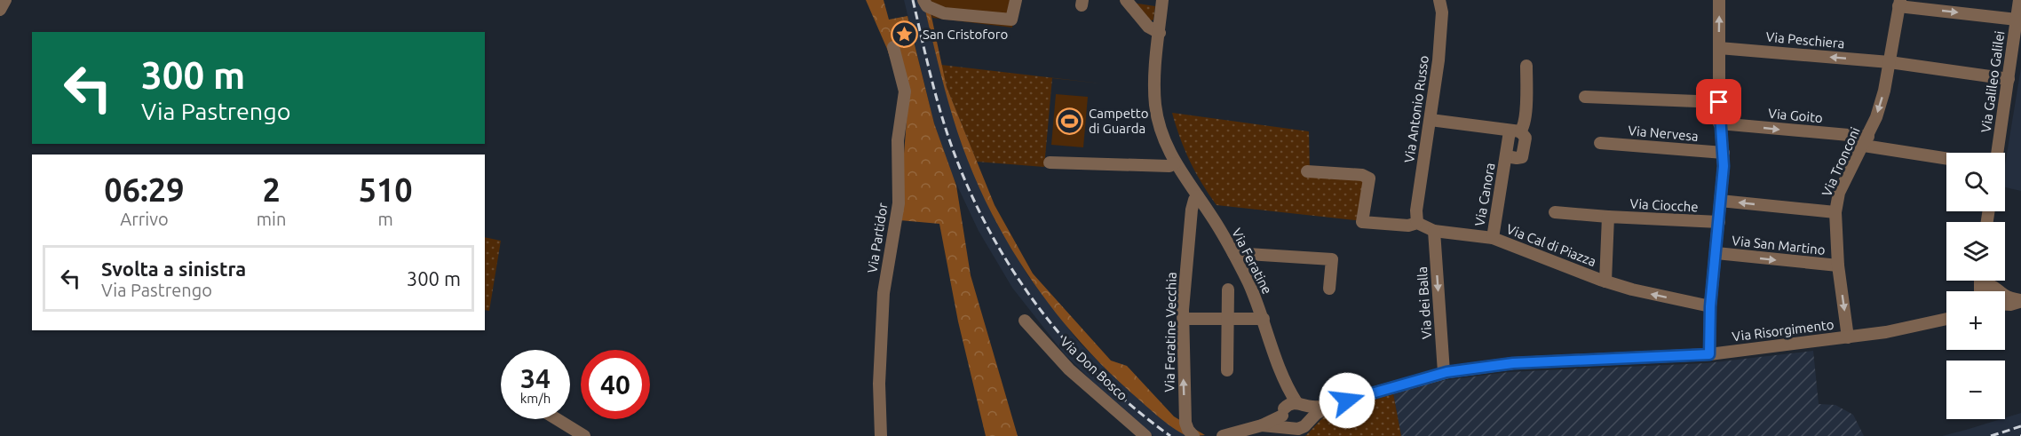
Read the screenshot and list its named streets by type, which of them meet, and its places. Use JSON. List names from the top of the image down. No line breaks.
{"streets":{"street":["Via Peschiera","Via Galileo Galilei","Via Antonio Russo","Via Goito","Via Nervesa","Via Tronconi","Via Canora","Via Ciocche","Via Partidor","Via Cal di Piazza","Via San Martino","Via Feratine","Via dei Balla","Via Risorgimento","Via Feratine Vecchia","Via Don Bosco"]},"crossings":[["Via Peschiera","Via Galileo Galilei"],["Via Peschiera","Via Tronconi"],["Via Antonio Russo","Via Cal di Piazza"],["Via Goito","Via Tronconi"],["Via Tronconi","Via San Martino"],["Via Tronconi","Via Risorgimento"],["Via Canora","Via Cal di Piazza"],["Via Cal di Piazza","Via dei Balla"],["Via Feratine","Via Risorgimento"],["Via Feratine","Via Feratine Vecchia"],["Via dei Balla","Via Risorgimento"]],"one_way":["Via Peschiera","Via Tronconi","Via dei Balla"],"places":{"place":["San Cristoforo"],"sports":["Campetto di Guarda"]},"page":{"turn":["300 m","Via Pastrengo"],"map_buttons":["+","−"],"eta":["06:29","Arrivo","2","min","510","m"],"list":[{"name":"Svolta a sinistra","note":"Via Pastrengo","value":"300 m"}],"speed":"34 km/h","limit":"40"}}
